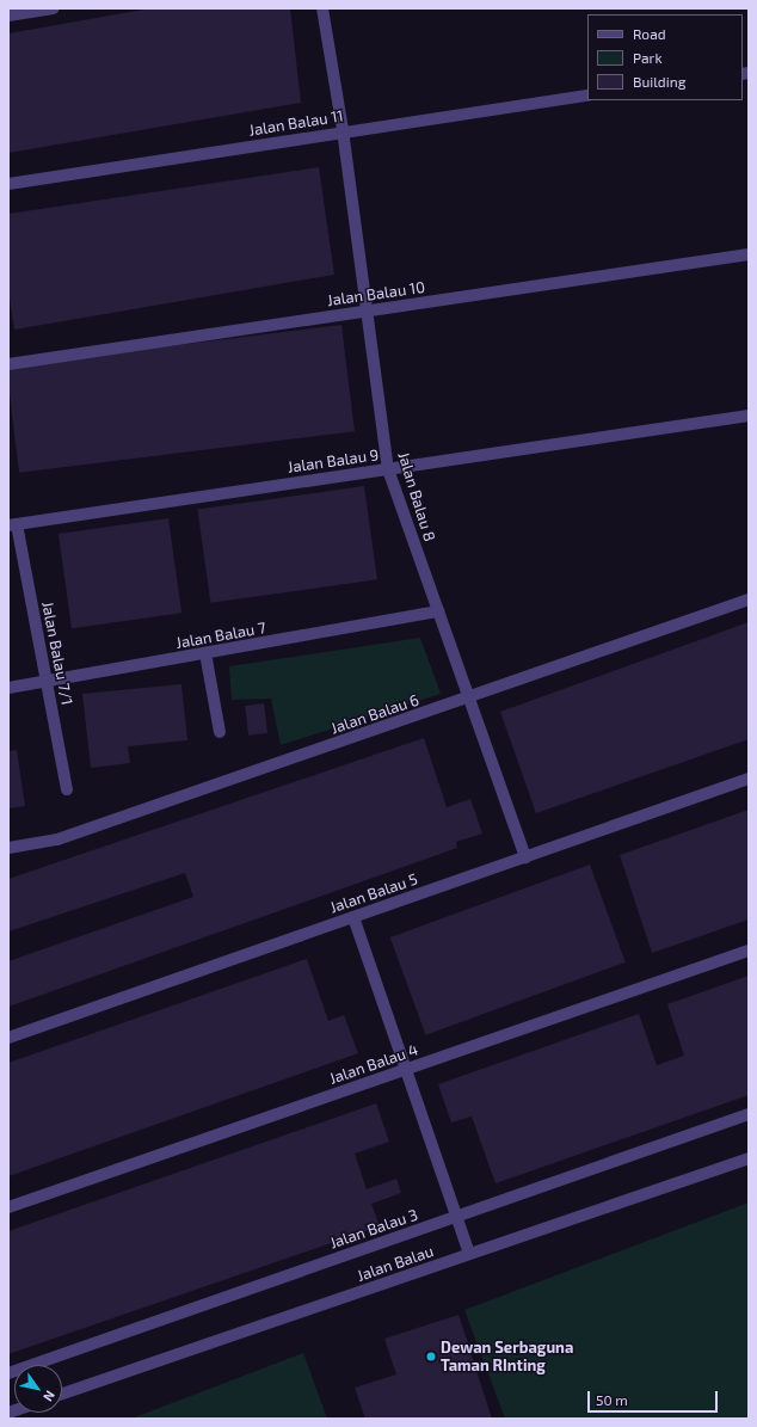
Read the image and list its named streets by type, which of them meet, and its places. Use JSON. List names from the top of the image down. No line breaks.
{"streets":{"street":["Jalan Balau 11","Jalan Balau 10","Jalan Balau 9","Jalan Balau 8","Jalan Balau 7","Jalan Balau 7/1","Jalan Balau 6","Jalan Balau 5","Jalan Balau 4","Jalan Balau 3","Jalan Balau"]},"crossings":[["Jalan Balau 11","Jalan Balau 8"],["Jalan Balau 10","Jalan Balau 8"],["Jalan Balau 9","Jalan Balau 8"],["Jalan Balau 9","Jalan Balau 7/1"],["Jalan Balau 8","Jalan Balau 7"],["Jalan Balau 8","Jalan Balau 6"],["Jalan Balau 8","Jalan Balau 5"],["Jalan Balau 7","Jalan Balau 7/1"]],"places":["Dewan Serbaguna Taman RInting"],"legend":["Road","Park","Building"],"scale_bar":"50 m","north":"bottom right"}
